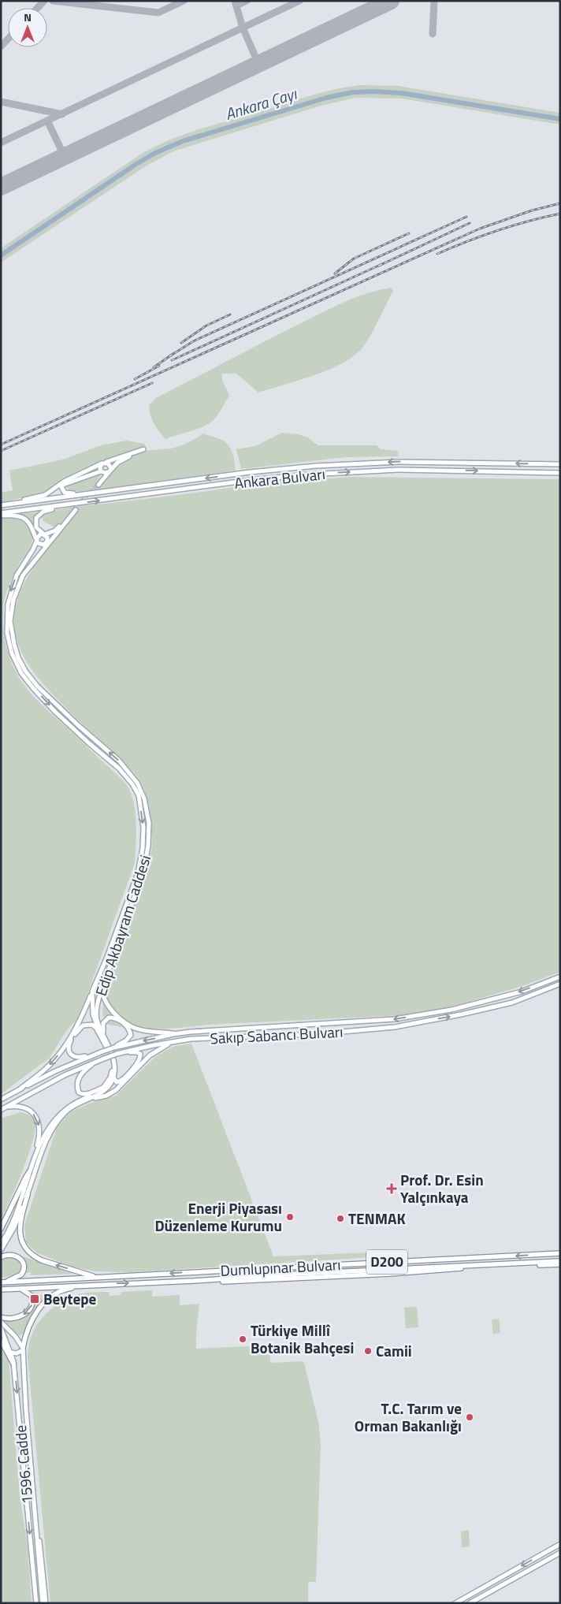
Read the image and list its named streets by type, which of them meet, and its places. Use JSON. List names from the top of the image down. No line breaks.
{"streets":{"highway":["D200","Dumlupınar Bulvarı"],"main road":["Ankara Bulvarı","Edip Akbayram Caddesi","Sakıp Sabancı Bulvarı","1596. Cadde"]},"water":["Ankara Çayı"],"places":{"health":["Prof. Dr. Esin Yalçınkaya"],"other":["Enerji Piyasası Düzenleme Kurumu","TENMAK","Türkiye Millî Botanik Bahçesi","Camii","T.C. Tarım ve Orman Bakanlığı"],"transit":["Beytepe"]},"north":"top"}
